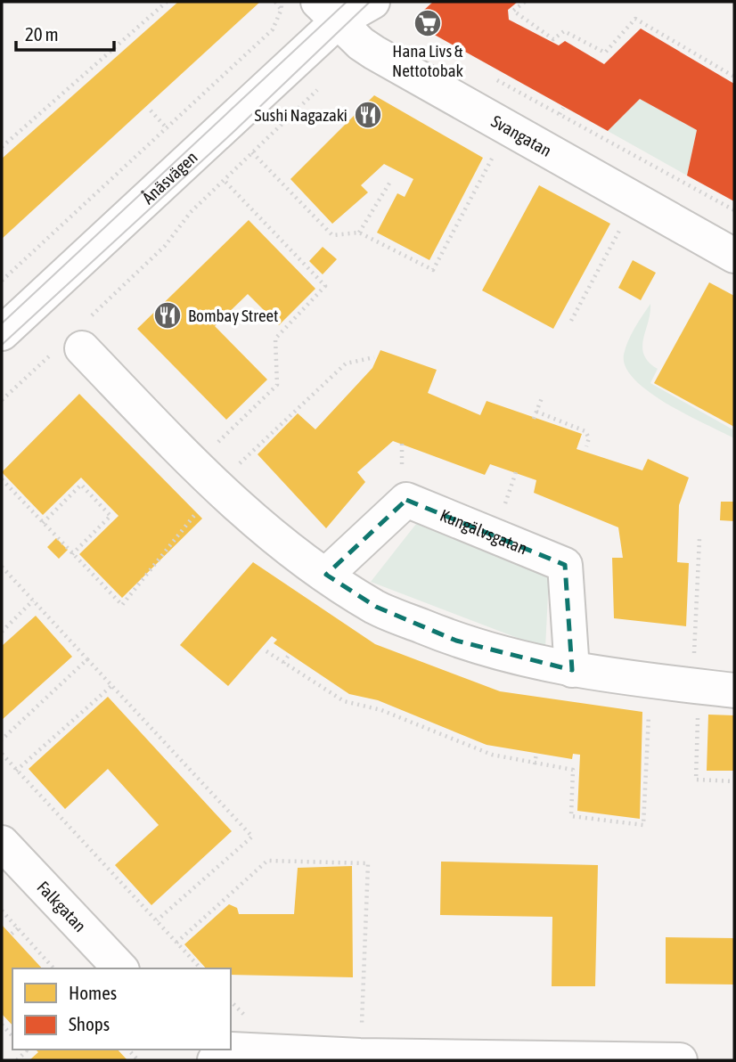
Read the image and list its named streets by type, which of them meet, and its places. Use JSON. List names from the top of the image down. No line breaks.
{"streets":{"street":["Svangatan","Ånäsvägen","Kungälvsgatan","Falkgatan"]},"crossings":[["Svangatan","Ånäsvägen"]],"places":{"supermarket":["Hana Livs & Nettotobak"],"restaurant":["Sushi Nagazaki","Bombay Street"]},"legend":["Homes","Shops"],"scale_bar":"20 m"}
